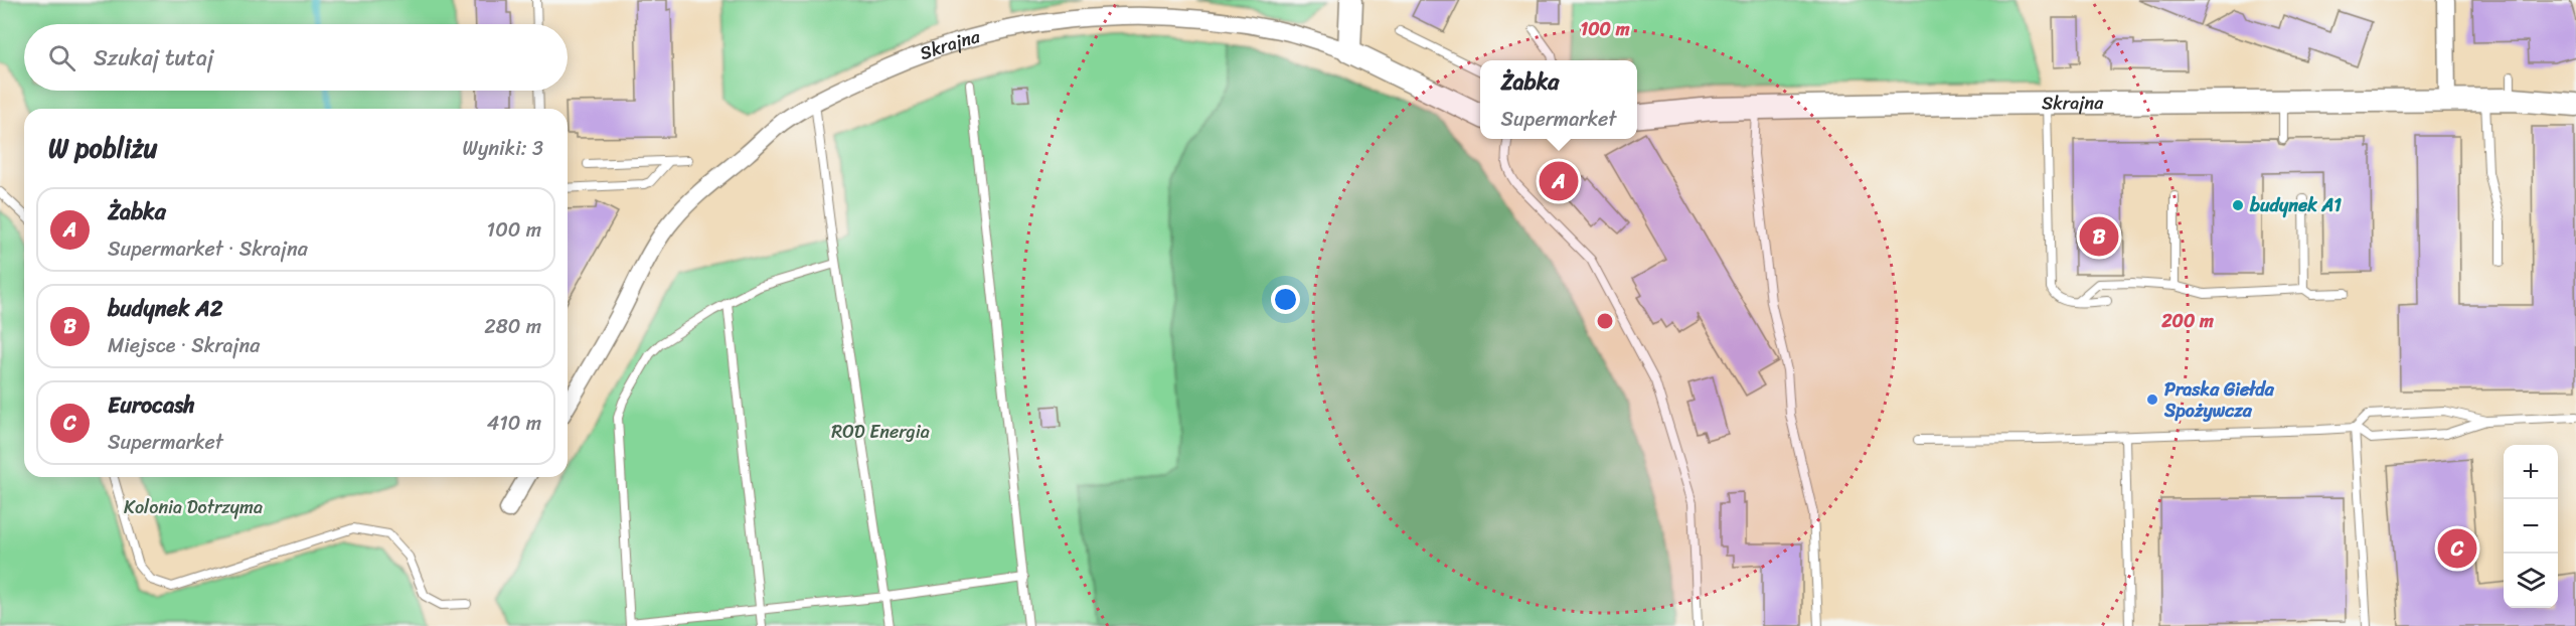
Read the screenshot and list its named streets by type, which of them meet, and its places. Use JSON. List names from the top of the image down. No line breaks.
{"streets":{"street":["Skrajna"]},"parks":["ROD Energia","Kolonia Dotrzyma"],"places":["budynek A1","Praska Giełda Spożywcza"],"page":{"search":"Szukaj tutaj","popup":["Żabka","Supermarket"],"heading":["W pobliżu","Wyniki: 3"],"pins":["A","B","C"],"list":[{"mark":"A","name":"Żabka","note":"Supermarket · Skrajna","value":"100 m"},{"mark":"B","name":"budynek A2","note":"Miejsce · Skrajna","value":"280 m"},{"mark":"C","name":"Eurocash","note":"Supermarket","value":"410 m"}],"map_buttons":["+","−"]},"rings":["100 m","200 m"]}
